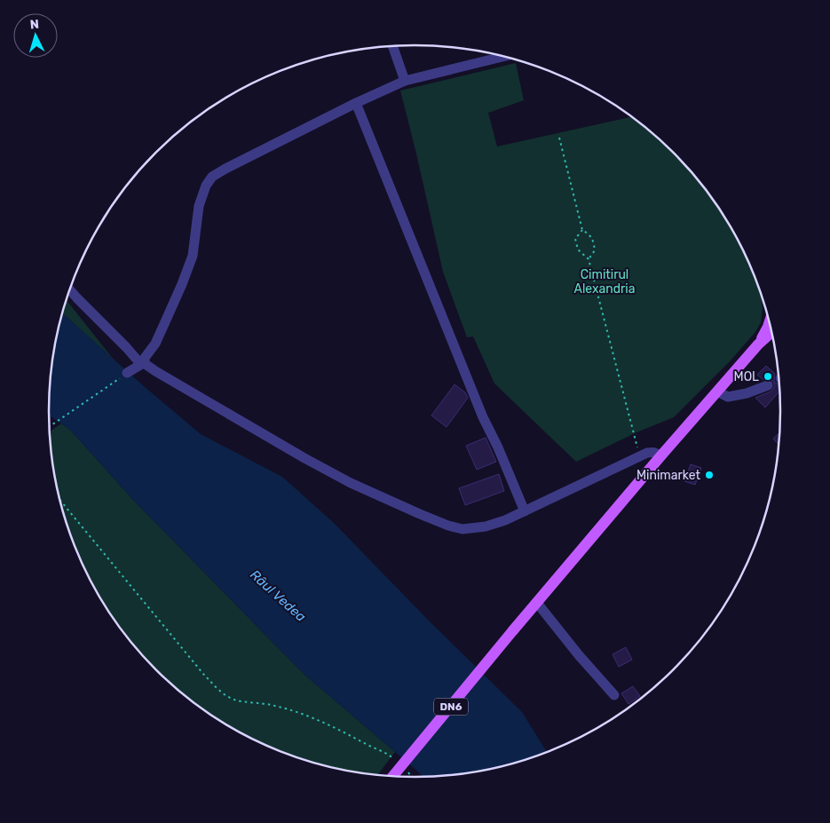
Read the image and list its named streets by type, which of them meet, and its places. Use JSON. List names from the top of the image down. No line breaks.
{"streets":{"main road":["DN6"]},"water":["Râul Vedea"],"parks":["Cimitirul Alexandria"],"places":["MOL","Minimarket"],"north":"top"}
